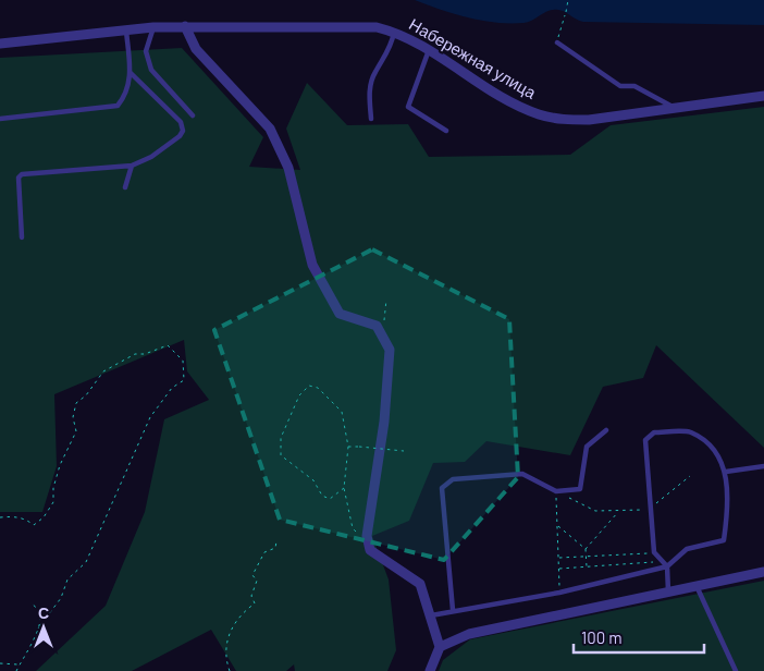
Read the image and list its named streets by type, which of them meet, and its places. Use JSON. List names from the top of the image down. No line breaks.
{"streets":{"street":["Набережная улица"]},"scale_bar":"100 m","north":"top"}
